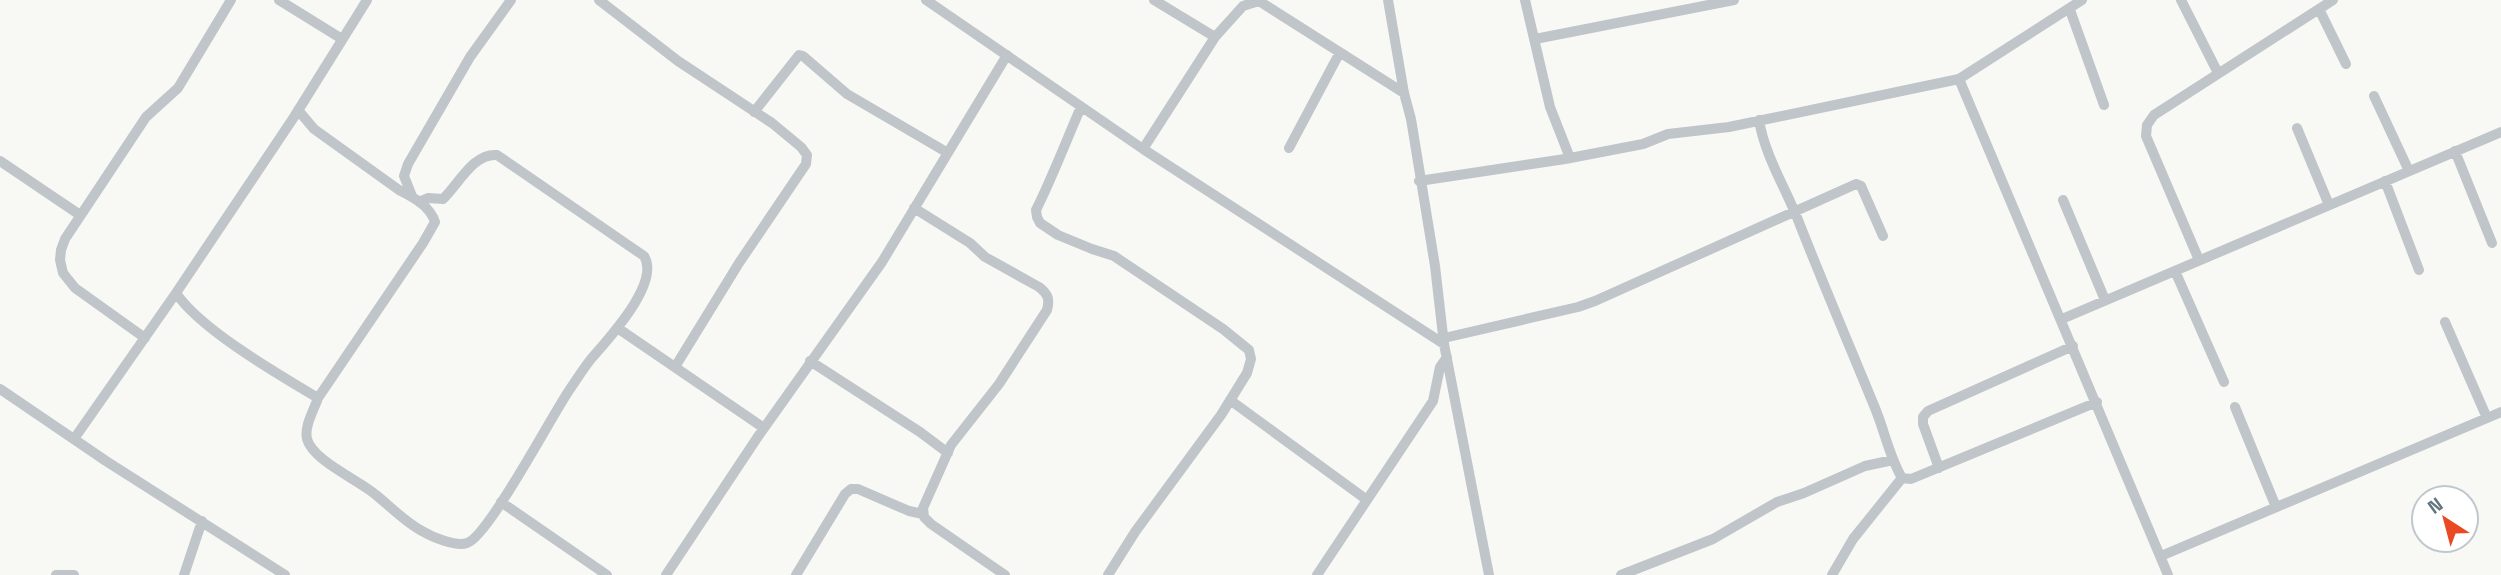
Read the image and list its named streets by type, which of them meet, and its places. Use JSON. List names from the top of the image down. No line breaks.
{"north":"top left"}
